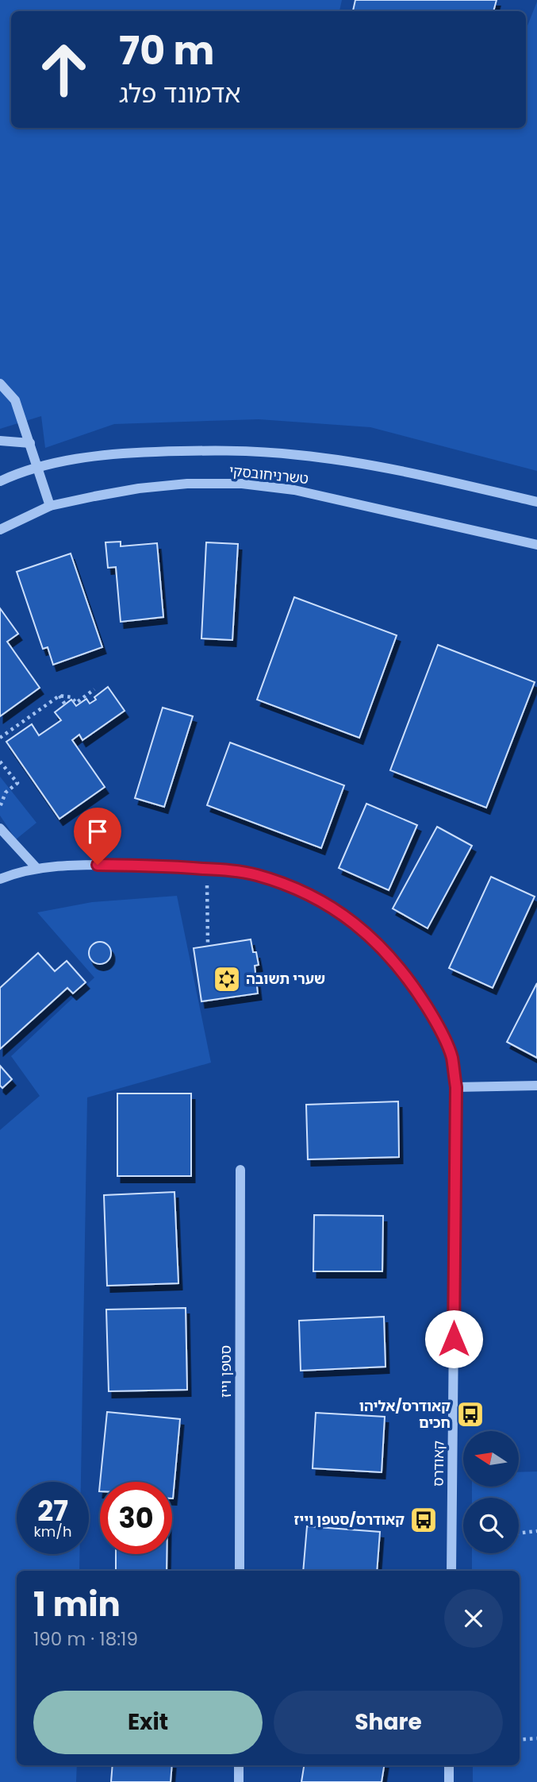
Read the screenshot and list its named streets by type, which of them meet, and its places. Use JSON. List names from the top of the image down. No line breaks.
{"streets":{"street":["טשרניחובסקי","סטפן וייז","קאודרס"]},"places":{"synagogue":["שערי תשובה"],"bus stop":["קאודרס/אליהו חכים","קאודרס/סטפן וייז"]},"north":"left","page":{"turn":["70 m","אדמונד פלג"],"speed":"27 km/h","limit":"30","heading":["1 min","190 m · 18:19"],"buttons":["Exit","Share"]}}
